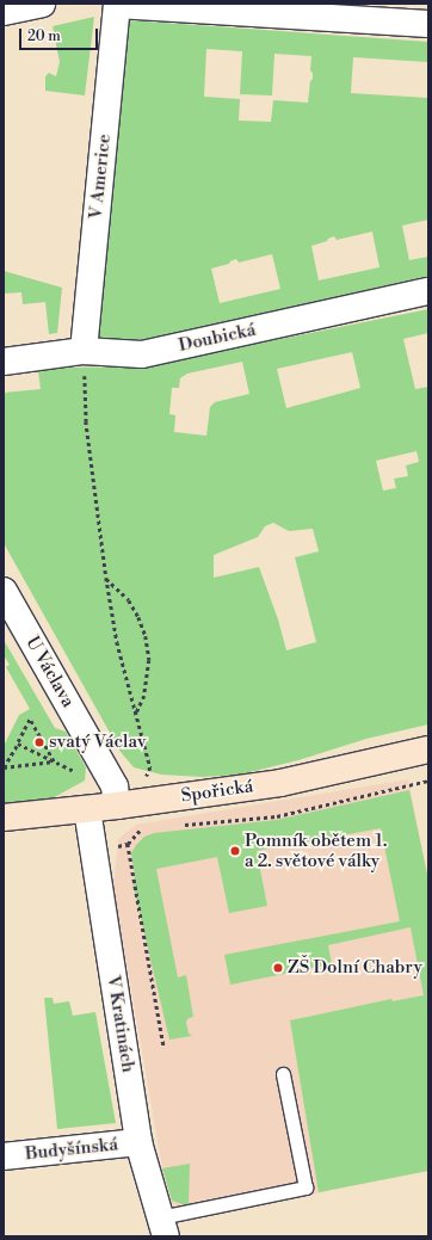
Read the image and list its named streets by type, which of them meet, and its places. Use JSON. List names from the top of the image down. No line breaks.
{"streets":{"street":["V Americe","Doubická","U Václava","Spořická","V Kratinách","Budyšínská"]},"crossings":[["V Americe","Doubická"],["U Václava","Spořická"],["Spořická","V Kratinách"],["V Kratinách","Budyšínská"]],"places":["svatý Václav","Pomník obětem 1. a 2. světové války","ZŠ Dolní Chabry"],"scale_bar":"20 m"}
